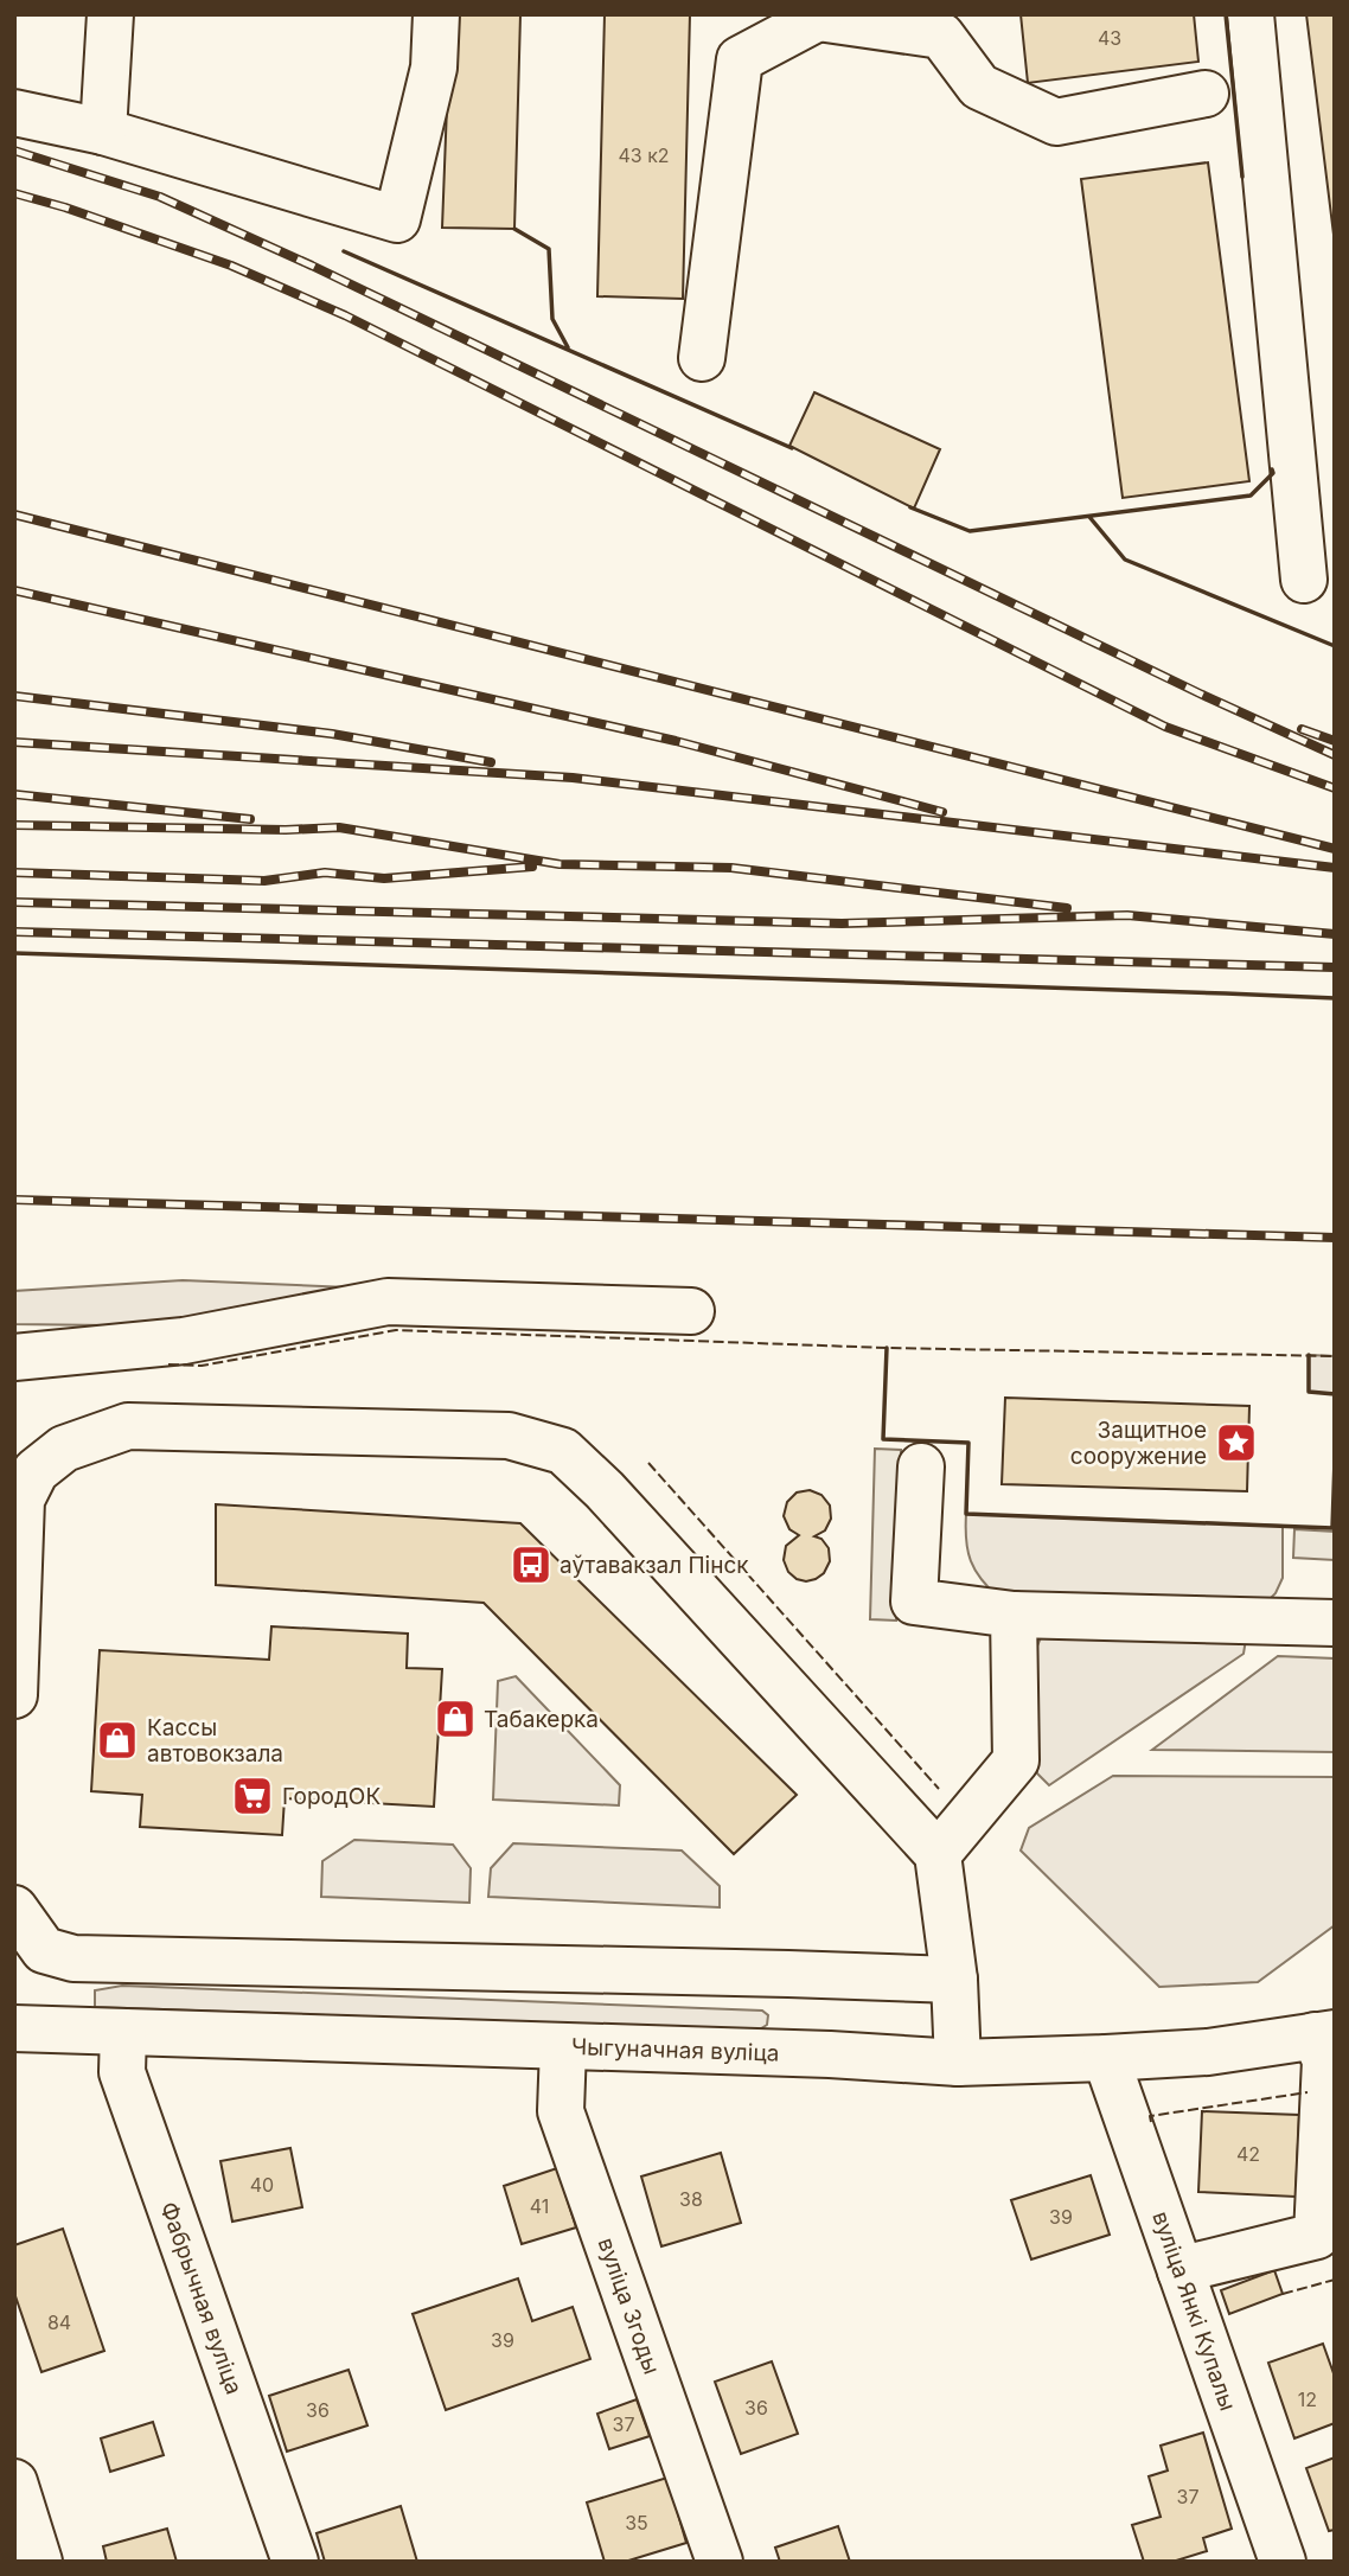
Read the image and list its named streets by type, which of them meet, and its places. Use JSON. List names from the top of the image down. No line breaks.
{"streets":{"street":["Чыгуначная вуліца","Фабрычная вуліца","вуліца Згоды","вуліца Янкі Купалы"]},"crossings":[["Чыгуначная вуліца","Фабрычная вуліца"],["Чыгуначная вуліца","вуліца Згоды"],["Чыгуначная вуліца","вуліца Янкі Купалы"]],"places":{"place":["Защитное сооружение"],"bus stop":["аўтавакзал Пінск"],"shop":["Табакерка","Кассы автовокзала"],"supermarket":["ГородОК"]},"house_numbers":["43","43 к2","42","40","38","41","39","84","39","12","36","36","37","37","35"]}
